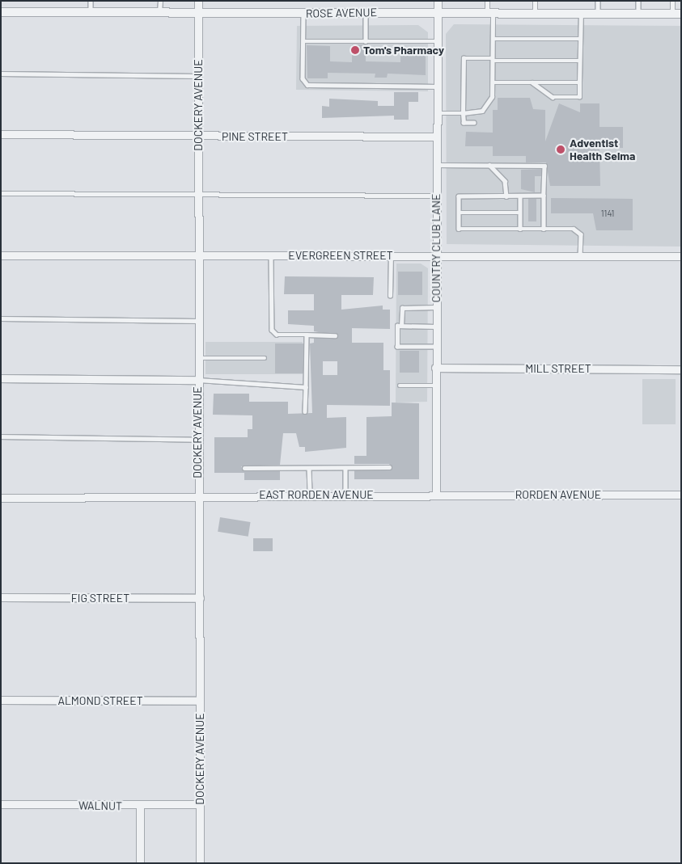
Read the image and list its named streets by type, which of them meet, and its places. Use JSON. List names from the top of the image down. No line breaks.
{"streets":{"street":["ROSE AVENUE","DOCKERY AVENUE","PINE STREET","COUNTRY CLUB LANE","EVERGREEN STREET","MILL STREET","EAST RORDEN AVENUE","RORDEN AVENUE","FIG STREET","ALMOND STREET","WALNUT"]},"crossings":[["ROSE AVENUE","DOCKERY AVENUE"],["ROSE AVENUE","COUNTRY CLUB LANE"],["DOCKERY AVENUE","PINE STREET"],["DOCKERY AVENUE","EVERGREEN STREET"],["DOCKERY AVENUE","EAST RORDEN AVENUE"],["DOCKERY AVENUE","FIG STREET"],["DOCKERY AVENUE","ALMOND STREET"],["DOCKERY AVENUE","WALNUT"],["PINE STREET","COUNTRY CLUB LANE"],["COUNTRY CLUB LANE","EVERGREEN STREET"],["COUNTRY CLUB LANE","MILL STREET"],["COUNTRY CLUB LANE","EAST RORDEN AVENUE"],["COUNTRY CLUB LANE","RORDEN AVENUE"],["EAST RORDEN AVENUE","RORDEN AVENUE"]],"places":["Tom's Pharmacy","Adventist Health Selma"],"house_numbers":["1141"]}
